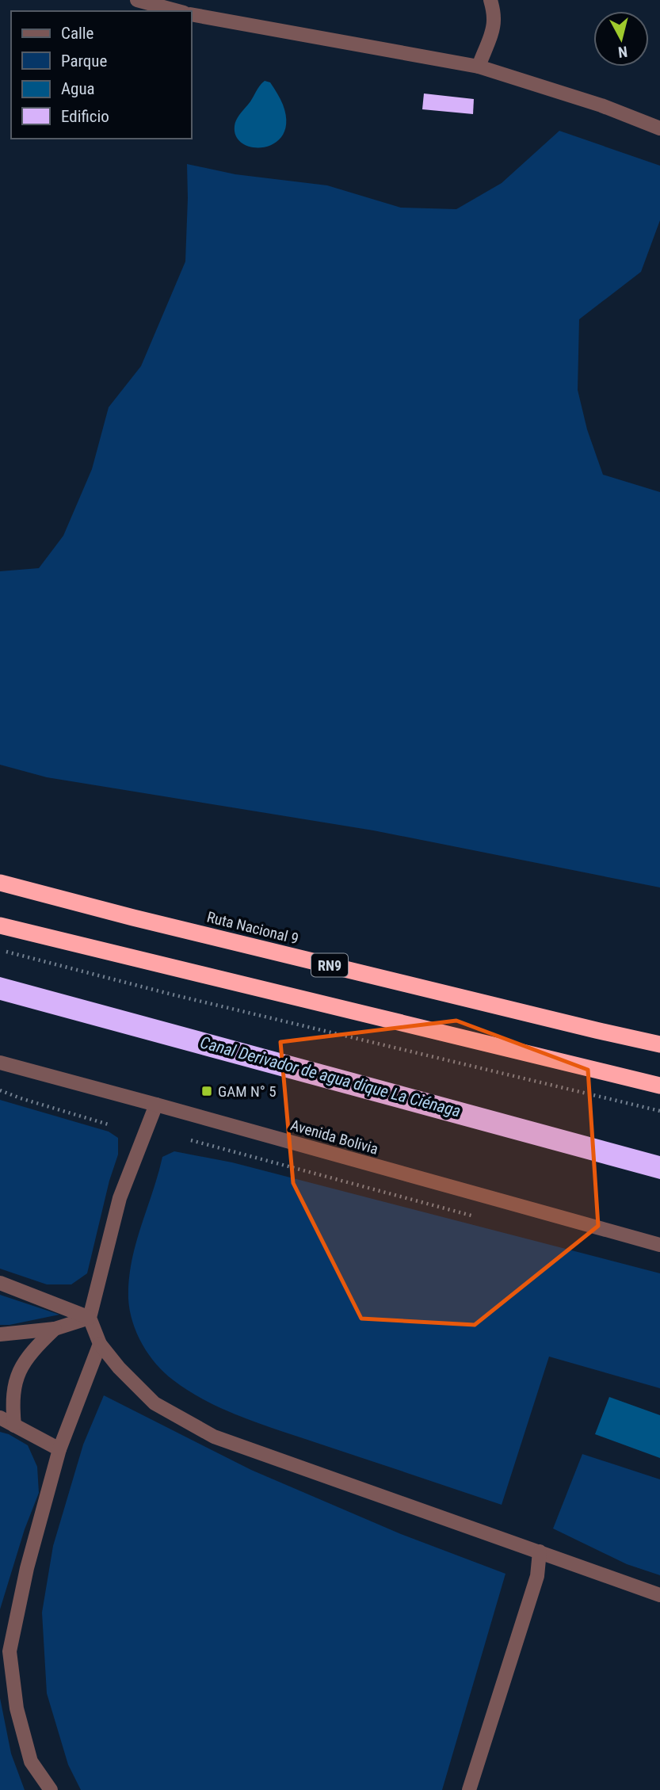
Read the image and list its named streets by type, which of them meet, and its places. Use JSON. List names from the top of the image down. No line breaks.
{"streets":{"highway":["Ruta Nacional 9","RN9"],"street":["Avenida Bolivia"]},"water":["Canal Derivador de agua dique La Ciénaga"],"places":{"transit":["GAM N° 5"]},"legend":["Calle","Parque","Agua","Edificio"],"north":"bottom"}
